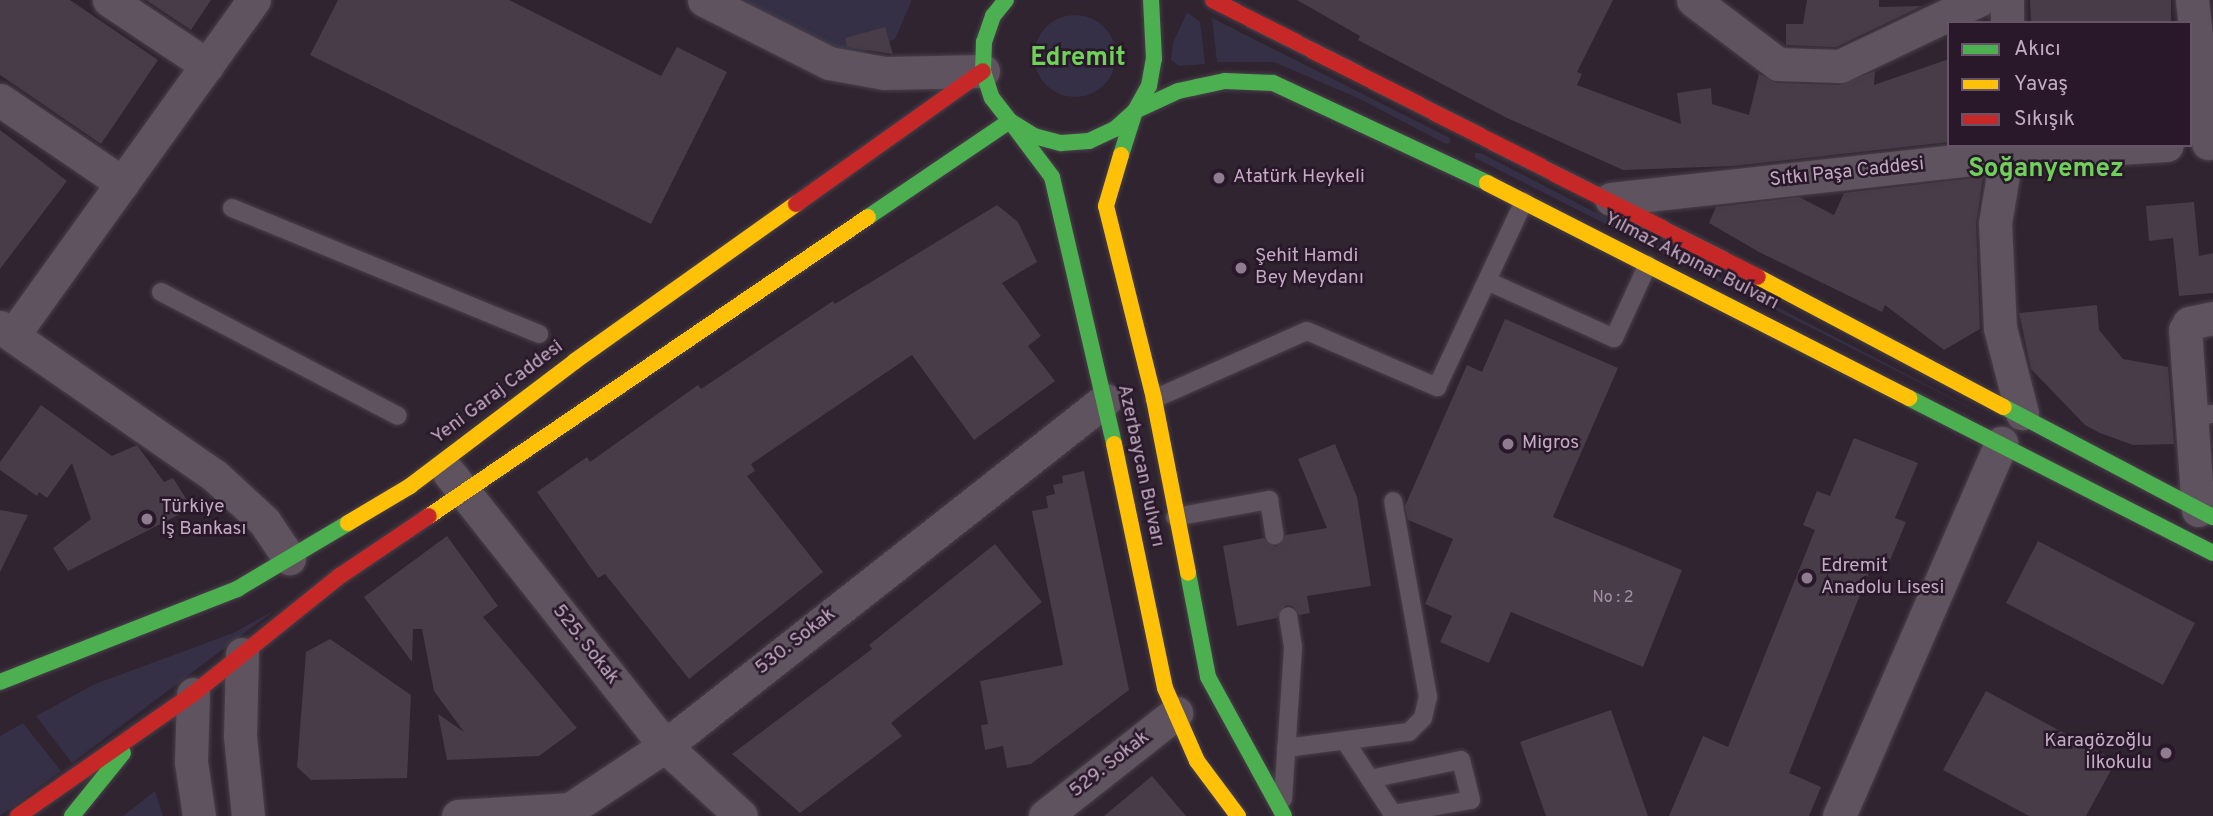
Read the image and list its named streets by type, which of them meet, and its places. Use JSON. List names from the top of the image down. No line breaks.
{"streets":{"main road":["Yılmaz Akpınar Bulvarı","Yeni Garaj Caddesi","Azerbaycan Bulvarı"],"street":["Sıtkı Paşa Caddesi","530. Sokak","525. Sokak","529. Sokak"]},"crossings":[["Sıtkı Paşa Caddesi","Yılmaz Akpınar Bulvarı"],["Yılmaz Akpınar Bulvarı","Azerbaycan Bulvarı"],["Yeni Garaj Caddesi","Azerbaycan Bulvarı"],["Yeni Garaj Caddesi","525. Sokak"],["Azerbaycan Bulvarı","530. Sokak"],["Azerbaycan Bulvarı","529. Sokak"],["530. Sokak","525. Sokak"]],"districts":["Edremit","Soğanyemez"],"places":["Atatürk Heykeli","Şehit Hamdi Bey Meydanı","Migros","Türkiye İş Bankası","Edremit Anadolu Lisesi","Karagözoğlu İlkokulu"],"house_numbers":["No : 2"],"legend":["Akıcı","Yavaş","Sıkışık"]}
